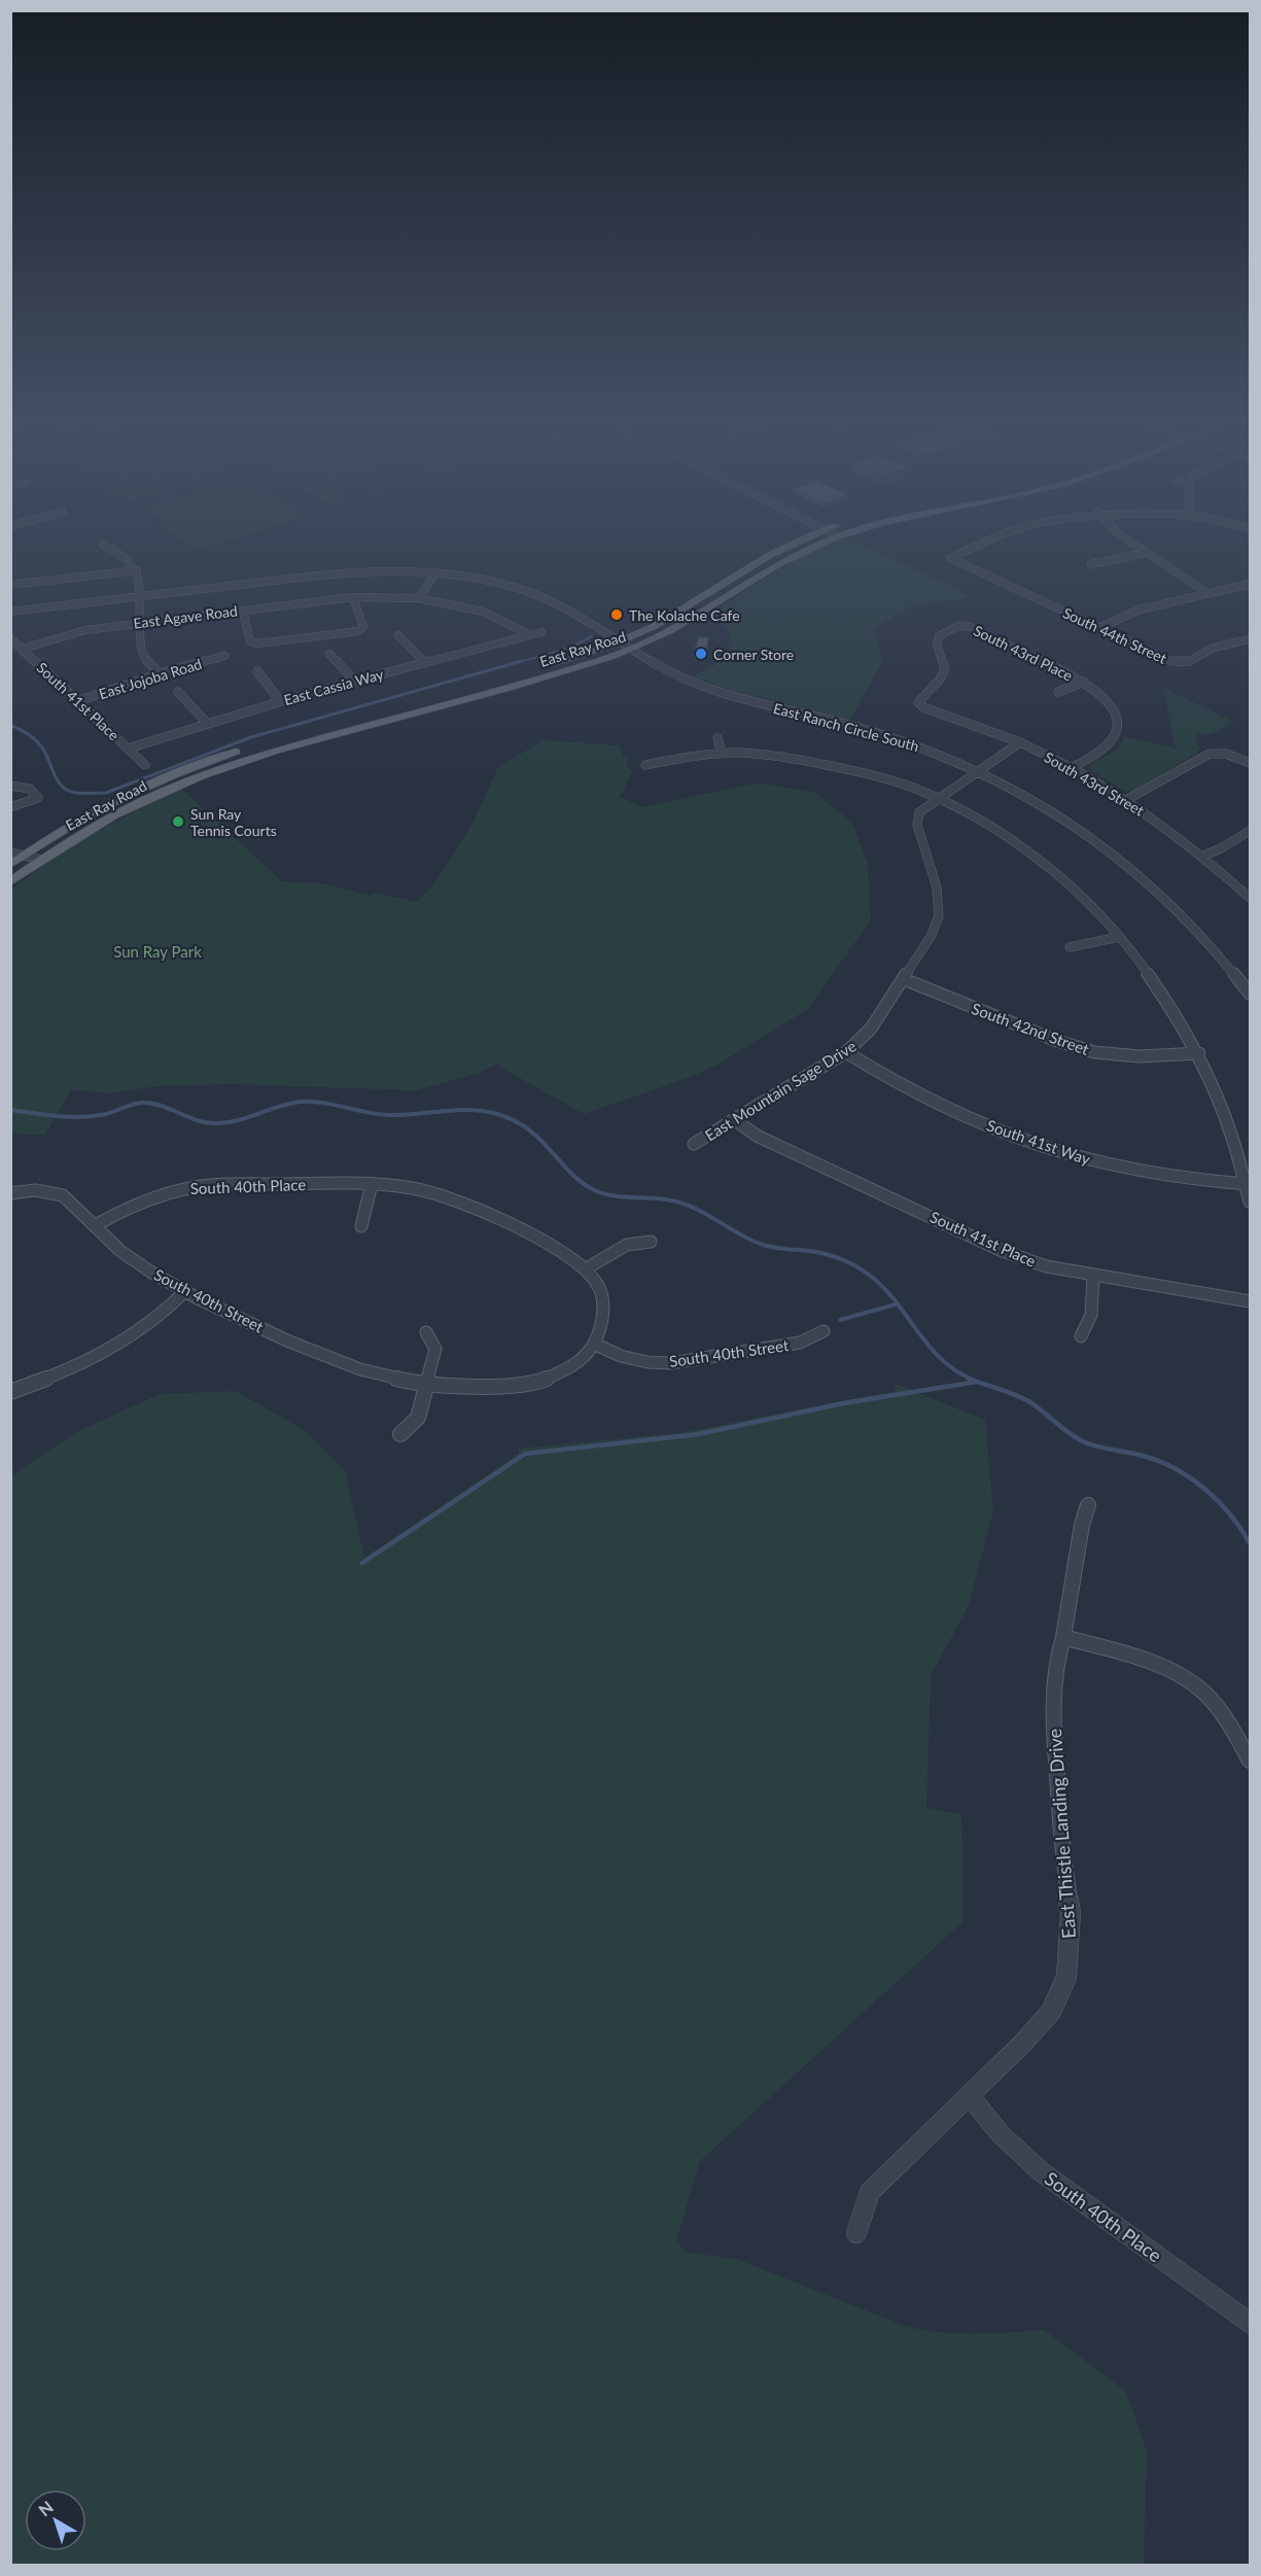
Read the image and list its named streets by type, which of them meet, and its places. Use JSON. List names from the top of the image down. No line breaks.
{"streets":{"main road":["East Ray Road"],"street":["East Agave Road","South 44th Street","South 43rd Place","East Jojoba Road","East Cassia Way","South 41st Place","East Ranch Circle South","South 43rd Street","South 42nd Street","East Mountain Sage Drive","South 41st Way","South 40th Place","South 40th Street","East Thistle Landing Drive"]},"crossings":[["East Agave Road","East Cassia Way"],["East Agave Road","South 41st Place"],["East Ray Road","East Ranch Circle South"],["South 43rd Place","South 43rd Street"],["East Jojoba Road","South 41st Place"],["East Cassia Way","South 41st Place"],["South 41st Place","East Mountain Sage Drive"],["East Ranch Circle South","East Mountain Sage Drive"],["South 43rd Street","East Mountain Sage Drive"],["South 42nd Street","East Mountain Sage Drive"],["East Mountain Sage Drive","South 41st Way"],["South 40th Place","South 40th Street"],["South 40th Place","East Thistle Landing Drive"]],"parks":["Sun Ray Park"],"places":["The Kolache Cafe","Corner Store","Sun Ray Tennis Courts"],"north":"top left"}
